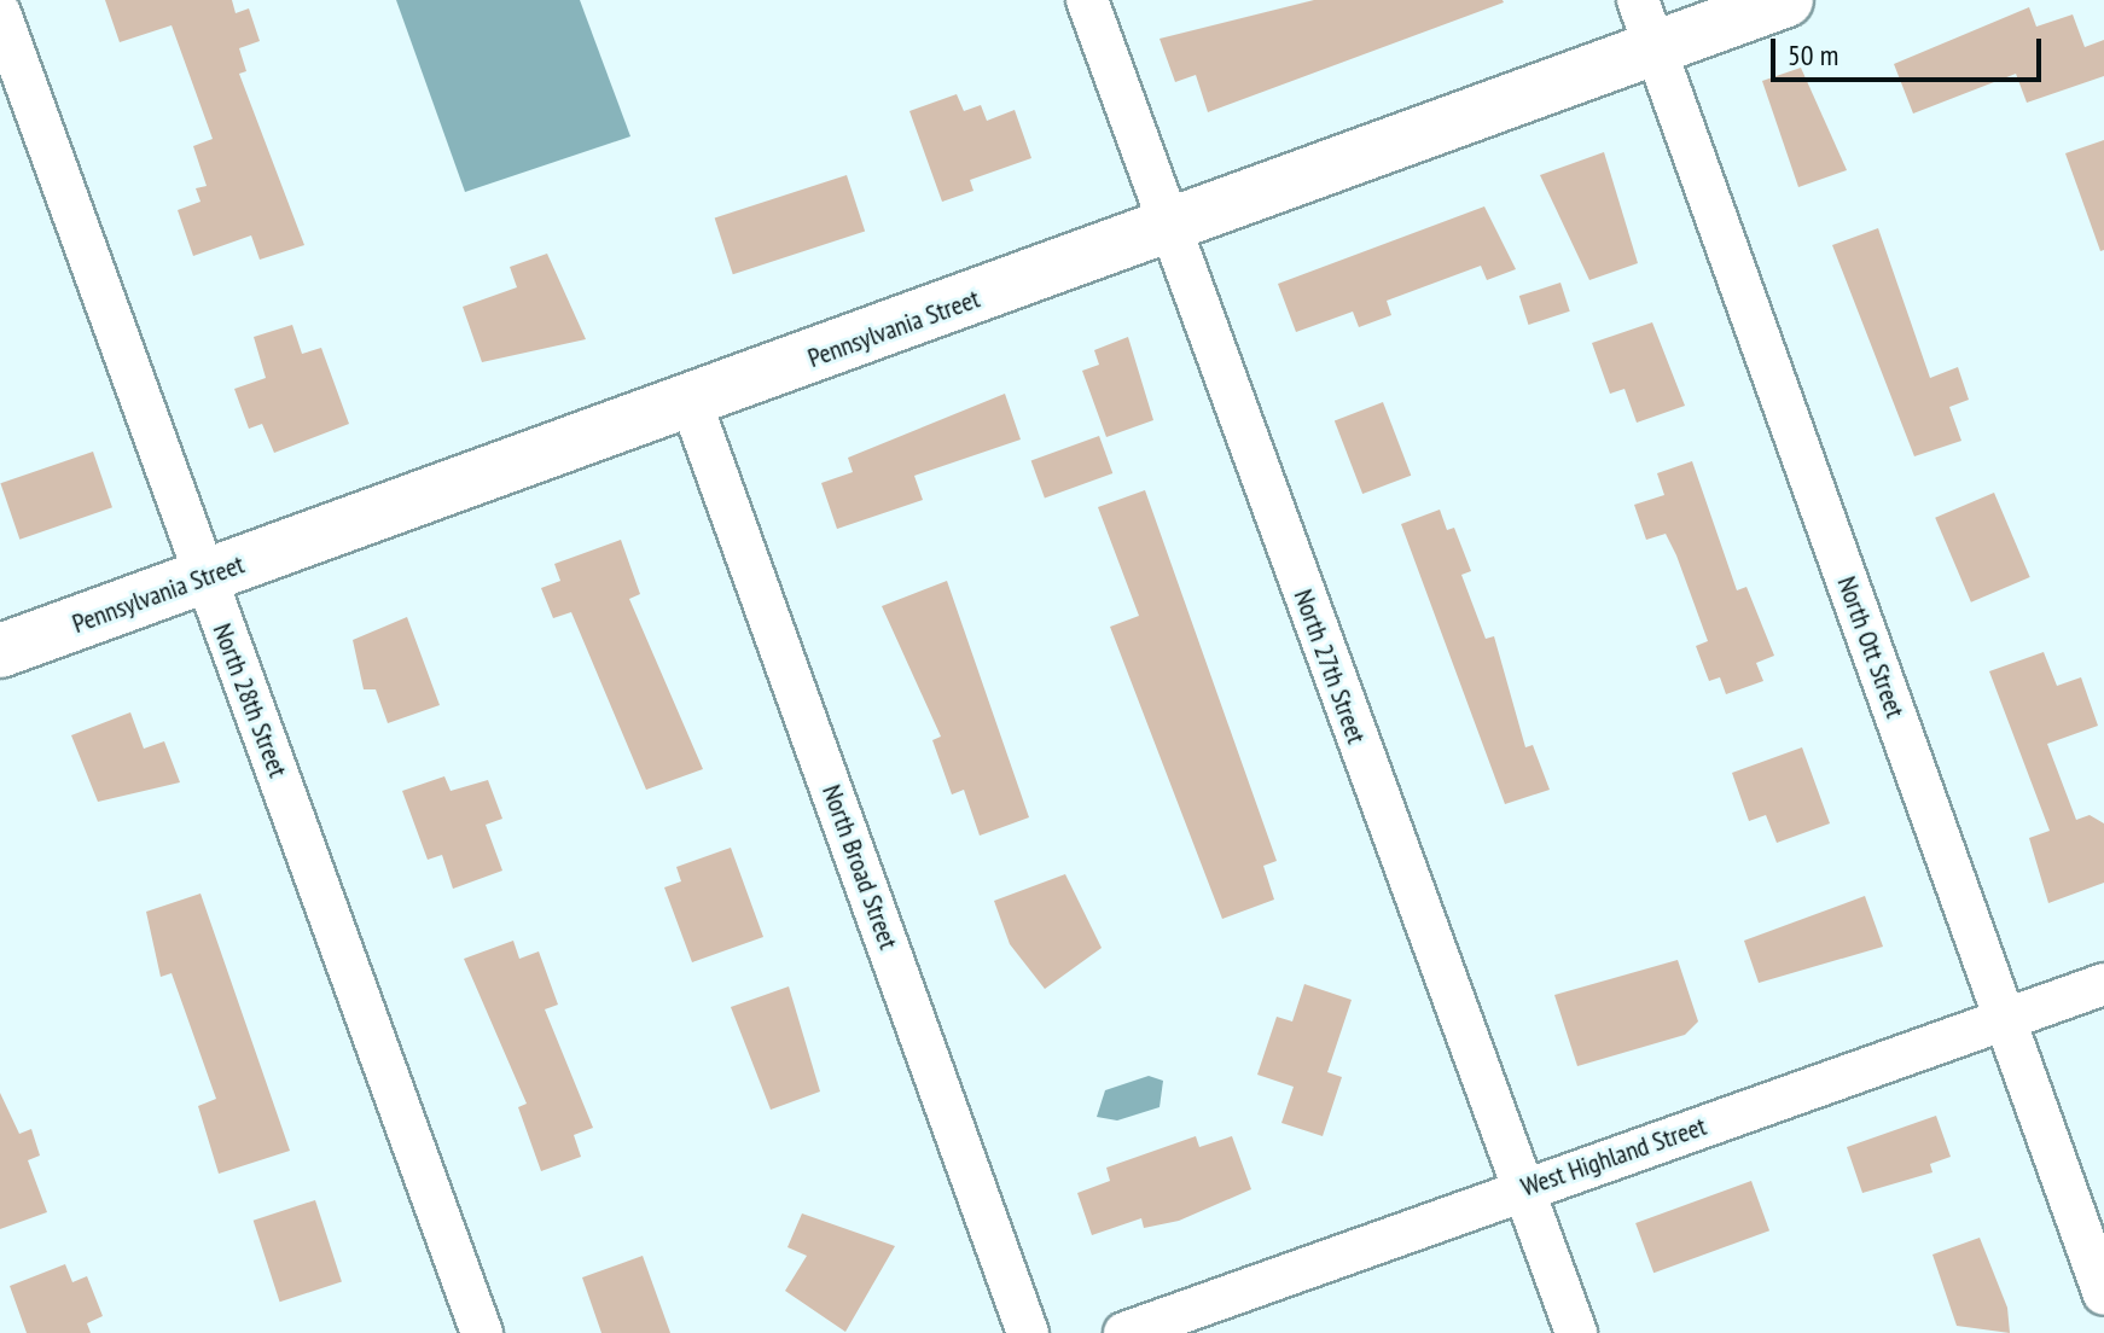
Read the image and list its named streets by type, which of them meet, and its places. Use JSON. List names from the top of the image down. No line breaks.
{"streets":{"street":["Pennsylvania Street","North Ott Street","North 27th Street","North 28th Street","North Broad Street","West Highland Street"]},"crossings":[["Pennsylvania Street","North Ott Street"],["Pennsylvania Street","North 27th Street"],["Pennsylvania Street","North 28th Street"],["Pennsylvania Street","North Broad Street"],["North Ott Street","West Highland Street"],["North 27th Street","West Highland Street"]],"scale_bar":"50 m"}
